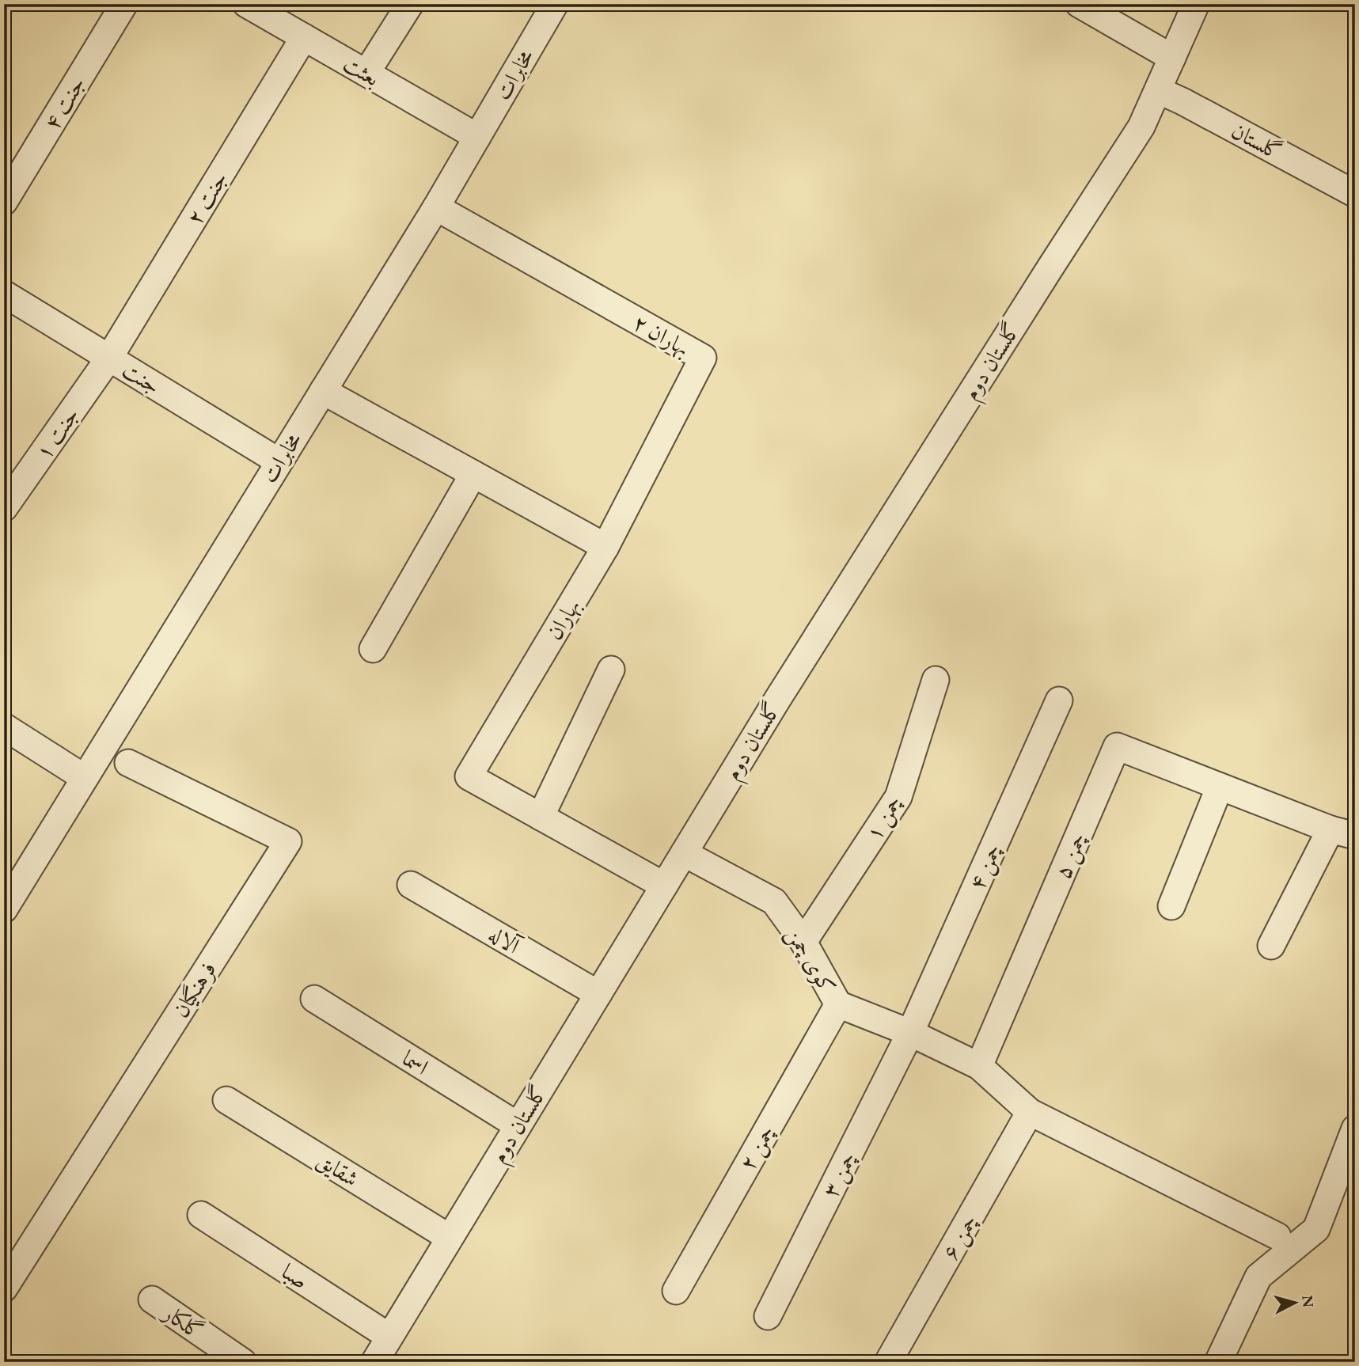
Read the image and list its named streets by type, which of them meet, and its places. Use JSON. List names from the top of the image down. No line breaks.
{"streets":{"street":["بعثت","مخابرات","جنت ۴","گلستان","جنت ۲","بهاران ۲","گلستان دوم","جنت","جنت ۱","بهاران","چمن ۱","چمن ۵","چمن ۴","آلاله","کوی چمن","فرهنگیان","اسما","چمن ۲","شقایق","چمن ۳","چمن ۶","صبا","گلکار"]},"crossings":[["بعثت","مخابرات"],["بعثت","جنت ۲"],["مخابرات","بهاران ۲"],["مخابرات","جنت"],["گلستان","گلستان دوم"],["جنت ۲","جنت"],["جنت ۲","جنت ۱"],["بهاران ۲","بهاران"],["گلستان دوم","بهاران"],["گلستان دوم","آلاله"],["گلستان دوم","کوی چمن"],["گلستان دوم","اسما"],["گلستان دوم","شقایق"],["گلستان دوم","صبا"],["جنت","جنت ۱"],["چمن ۱","کوی چمن"],["چمن ۵","کوی چمن"],["چمن ۴","کوی چمن"],["چمن ۴","چمن ۳"],["کوی چمن","چمن ۲"],["کوی چمن","چمن ۳"],["کوی چمن","چمن ۶"]],"north":"right"}
